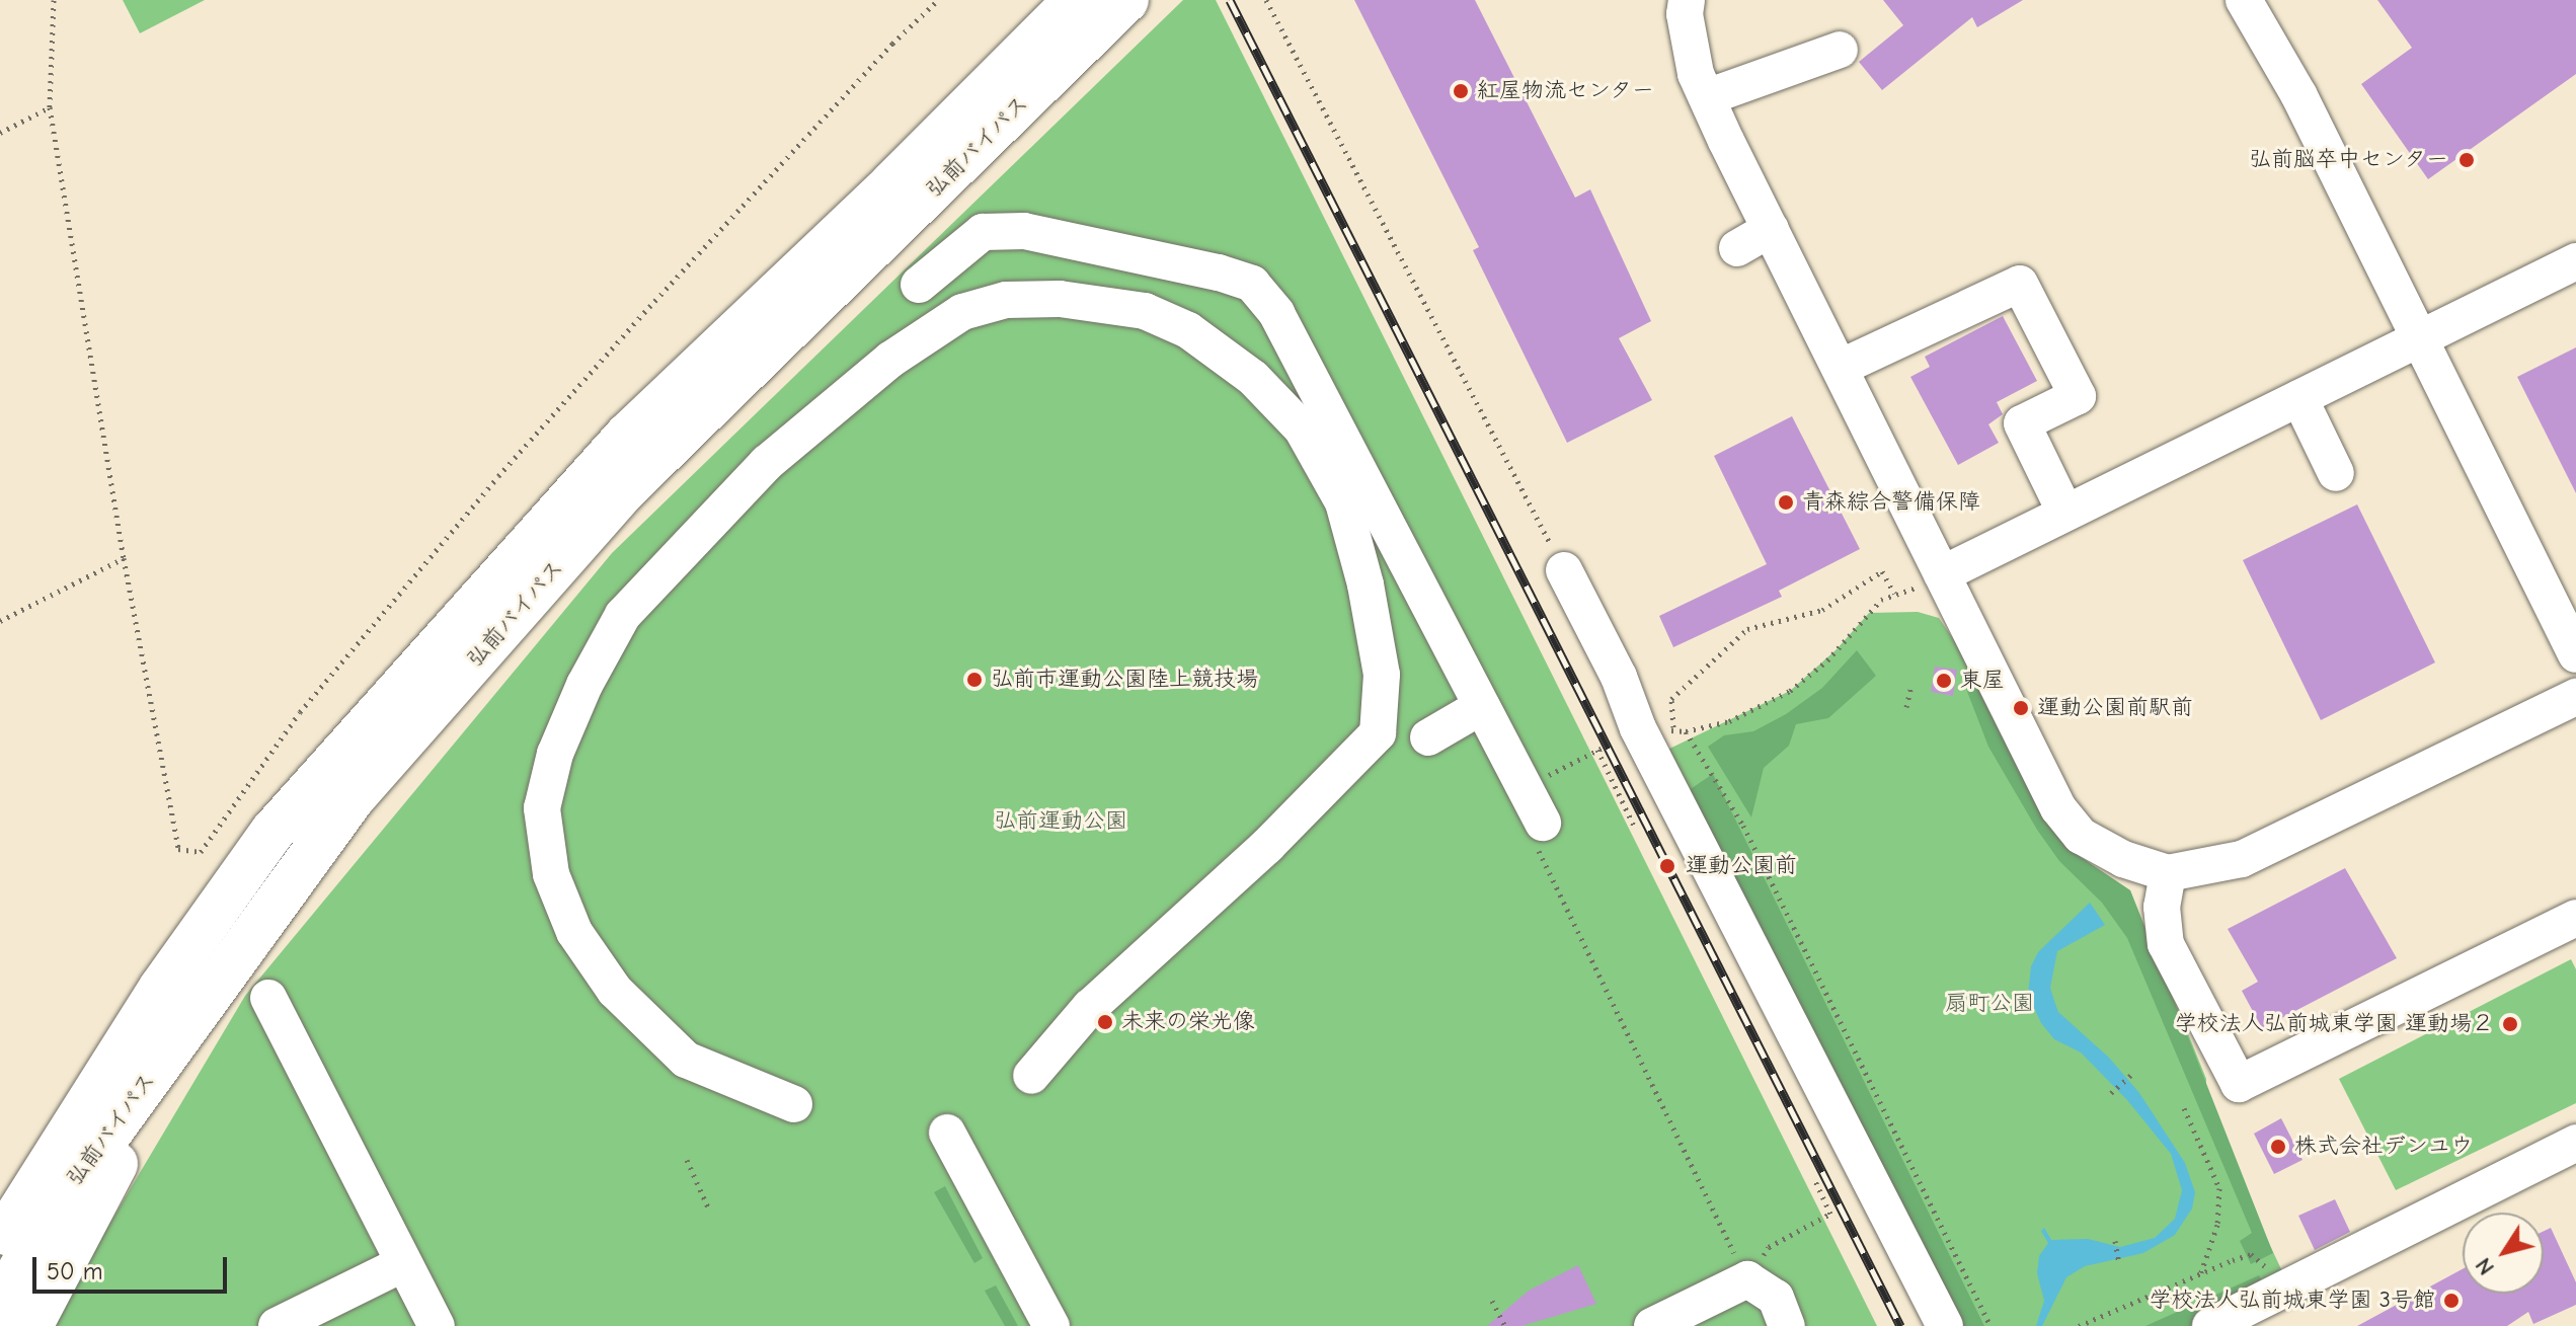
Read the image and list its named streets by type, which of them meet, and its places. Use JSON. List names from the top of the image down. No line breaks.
{"streets":{"highway":["弘前バイパス"]},"parks":["弘前運動公園","扇町公園"],"places":["紅屋物流センター","弘前脳卒中センター","青森綜合警備保障","弘前市運動公園陸上競技場","東屋","運動公園前駅前","運動公園前","未来の栄光像","学校法人弘前城東学園 運動場２","株式会社デンユウ","学校法人弘前城東学園 3号館"],"scale_bar":"50 m","north":"bottom left"}
